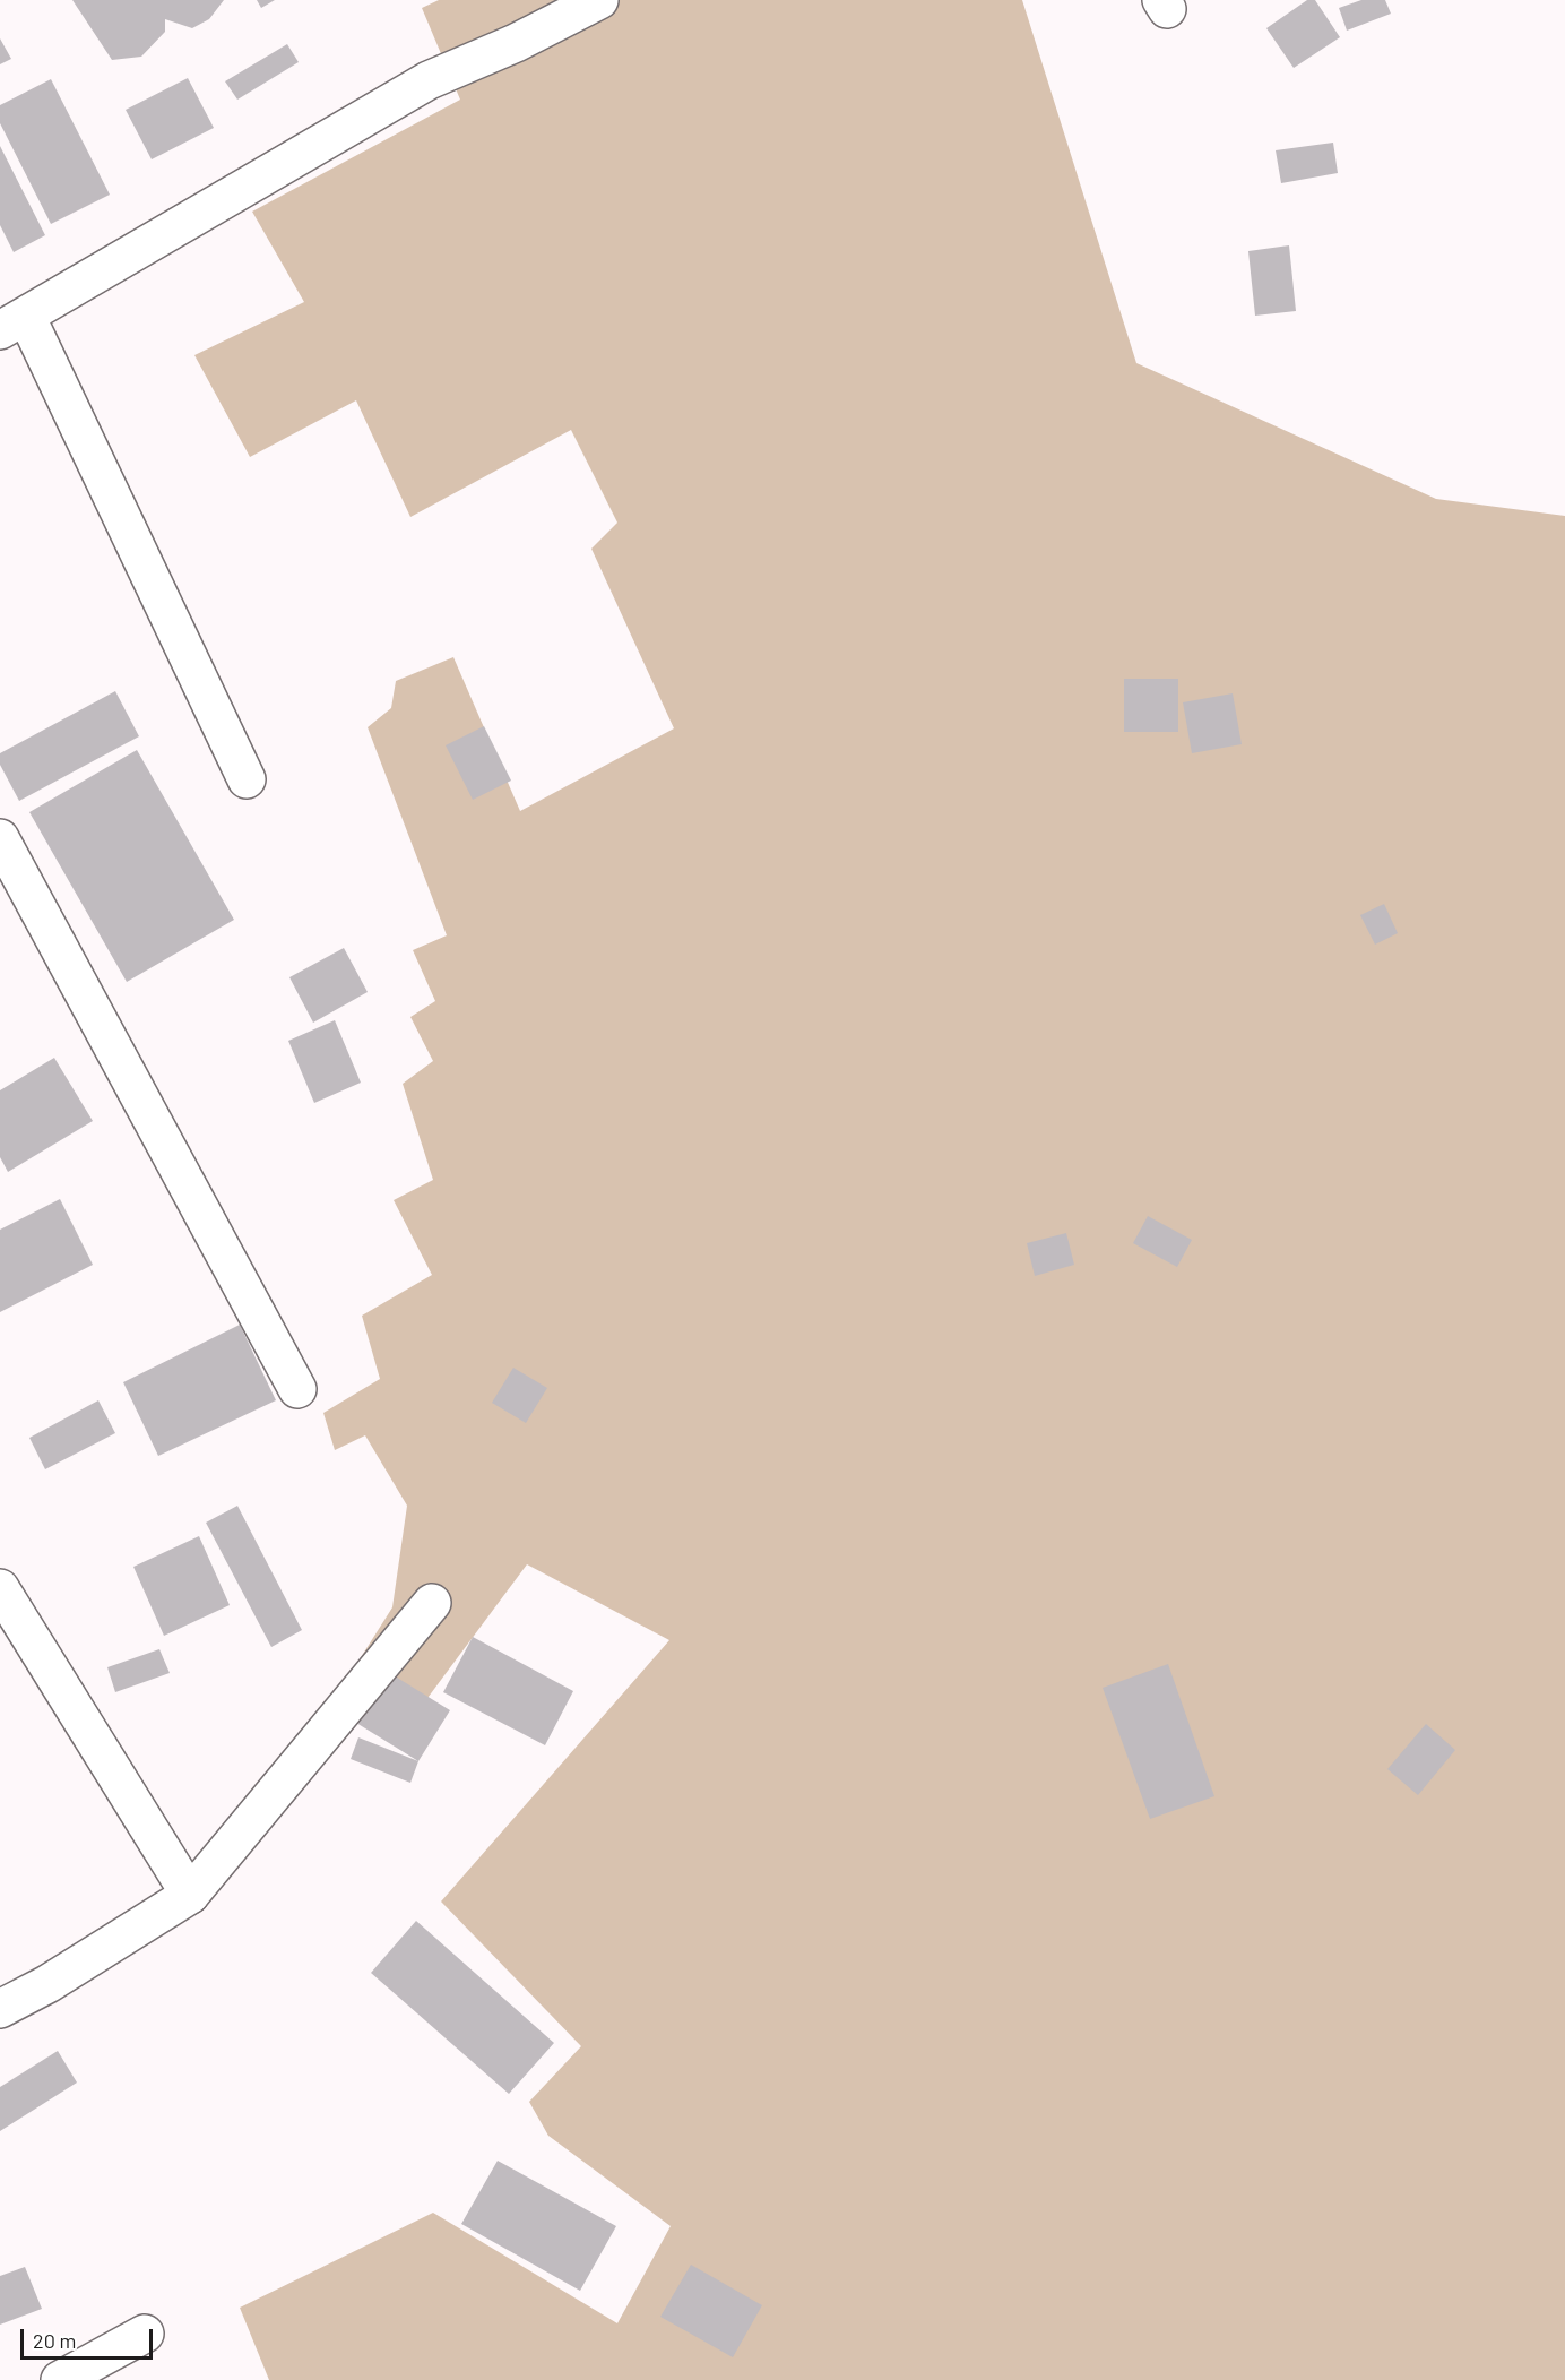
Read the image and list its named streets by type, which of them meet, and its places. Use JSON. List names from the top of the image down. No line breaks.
{"scale_bar":"20 m"}
